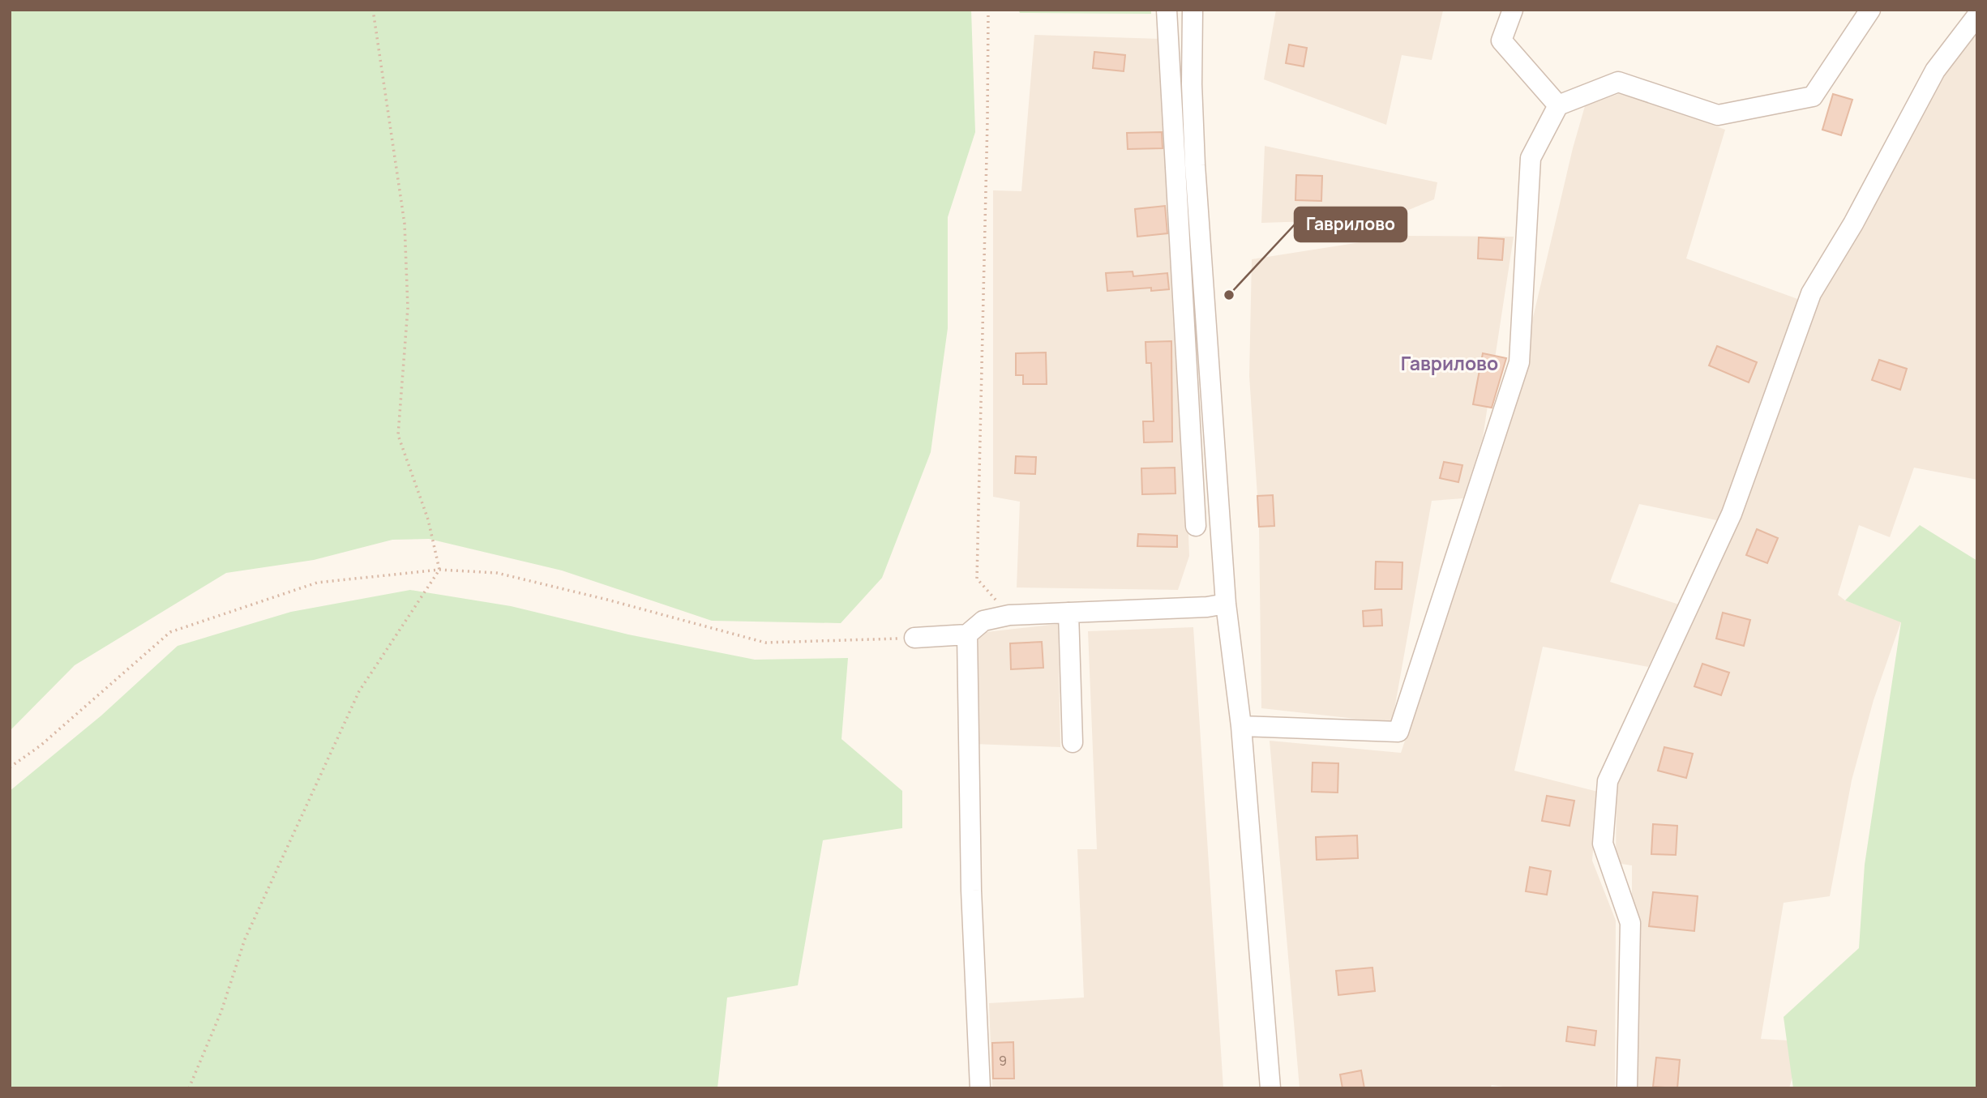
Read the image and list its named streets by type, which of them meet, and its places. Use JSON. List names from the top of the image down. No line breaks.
{"districts":["Гаврилово"],"places":["Гаврилово"],"house_numbers":["9"]}
